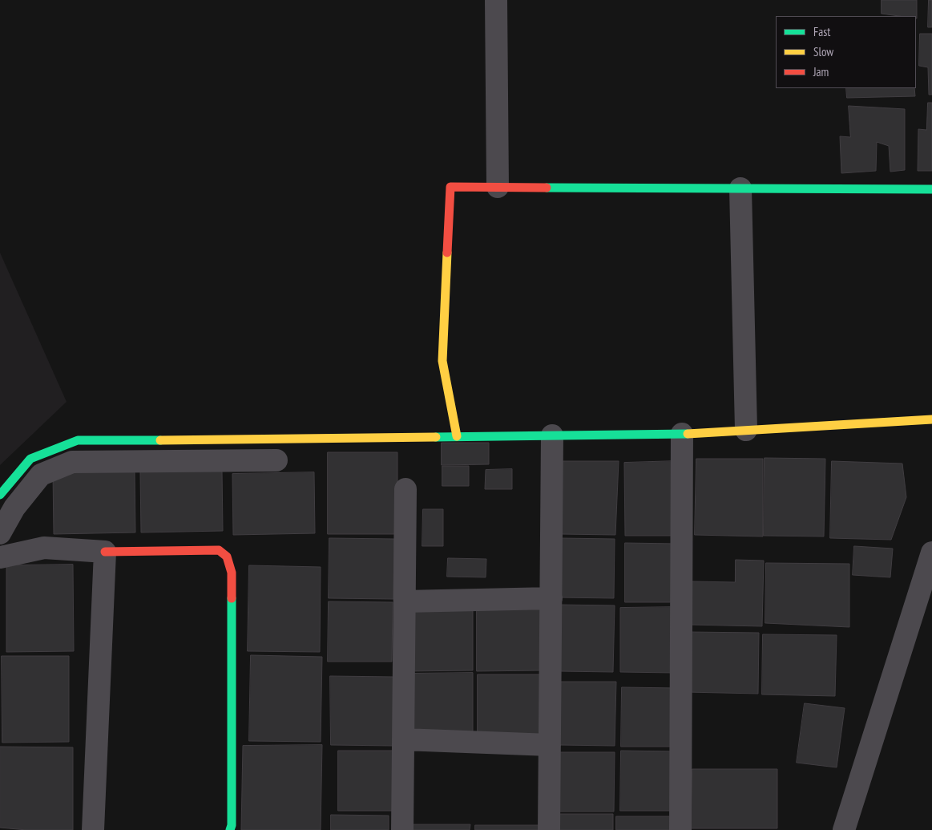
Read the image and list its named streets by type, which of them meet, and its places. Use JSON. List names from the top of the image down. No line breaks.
{"legend":["Fast","Slow","Jam"]}
